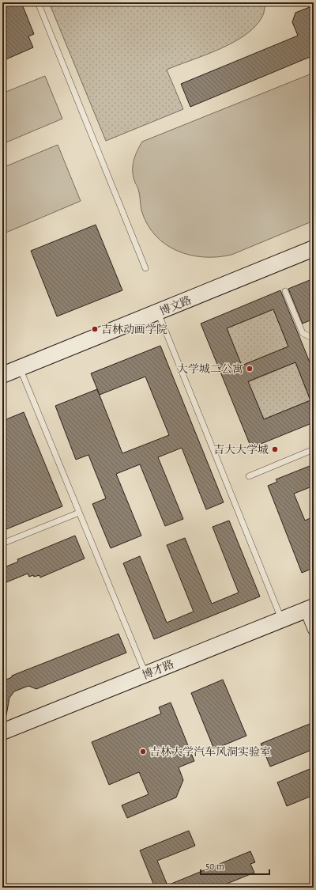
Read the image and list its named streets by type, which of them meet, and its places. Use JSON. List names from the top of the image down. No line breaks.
{"streets":{"street":["博文路","博才路"]},"places":["吉林动画学院","大学城二公寓","吉大大学城","吉林大学汽车风洞实验室"],"scale_bar":"50 m"}
